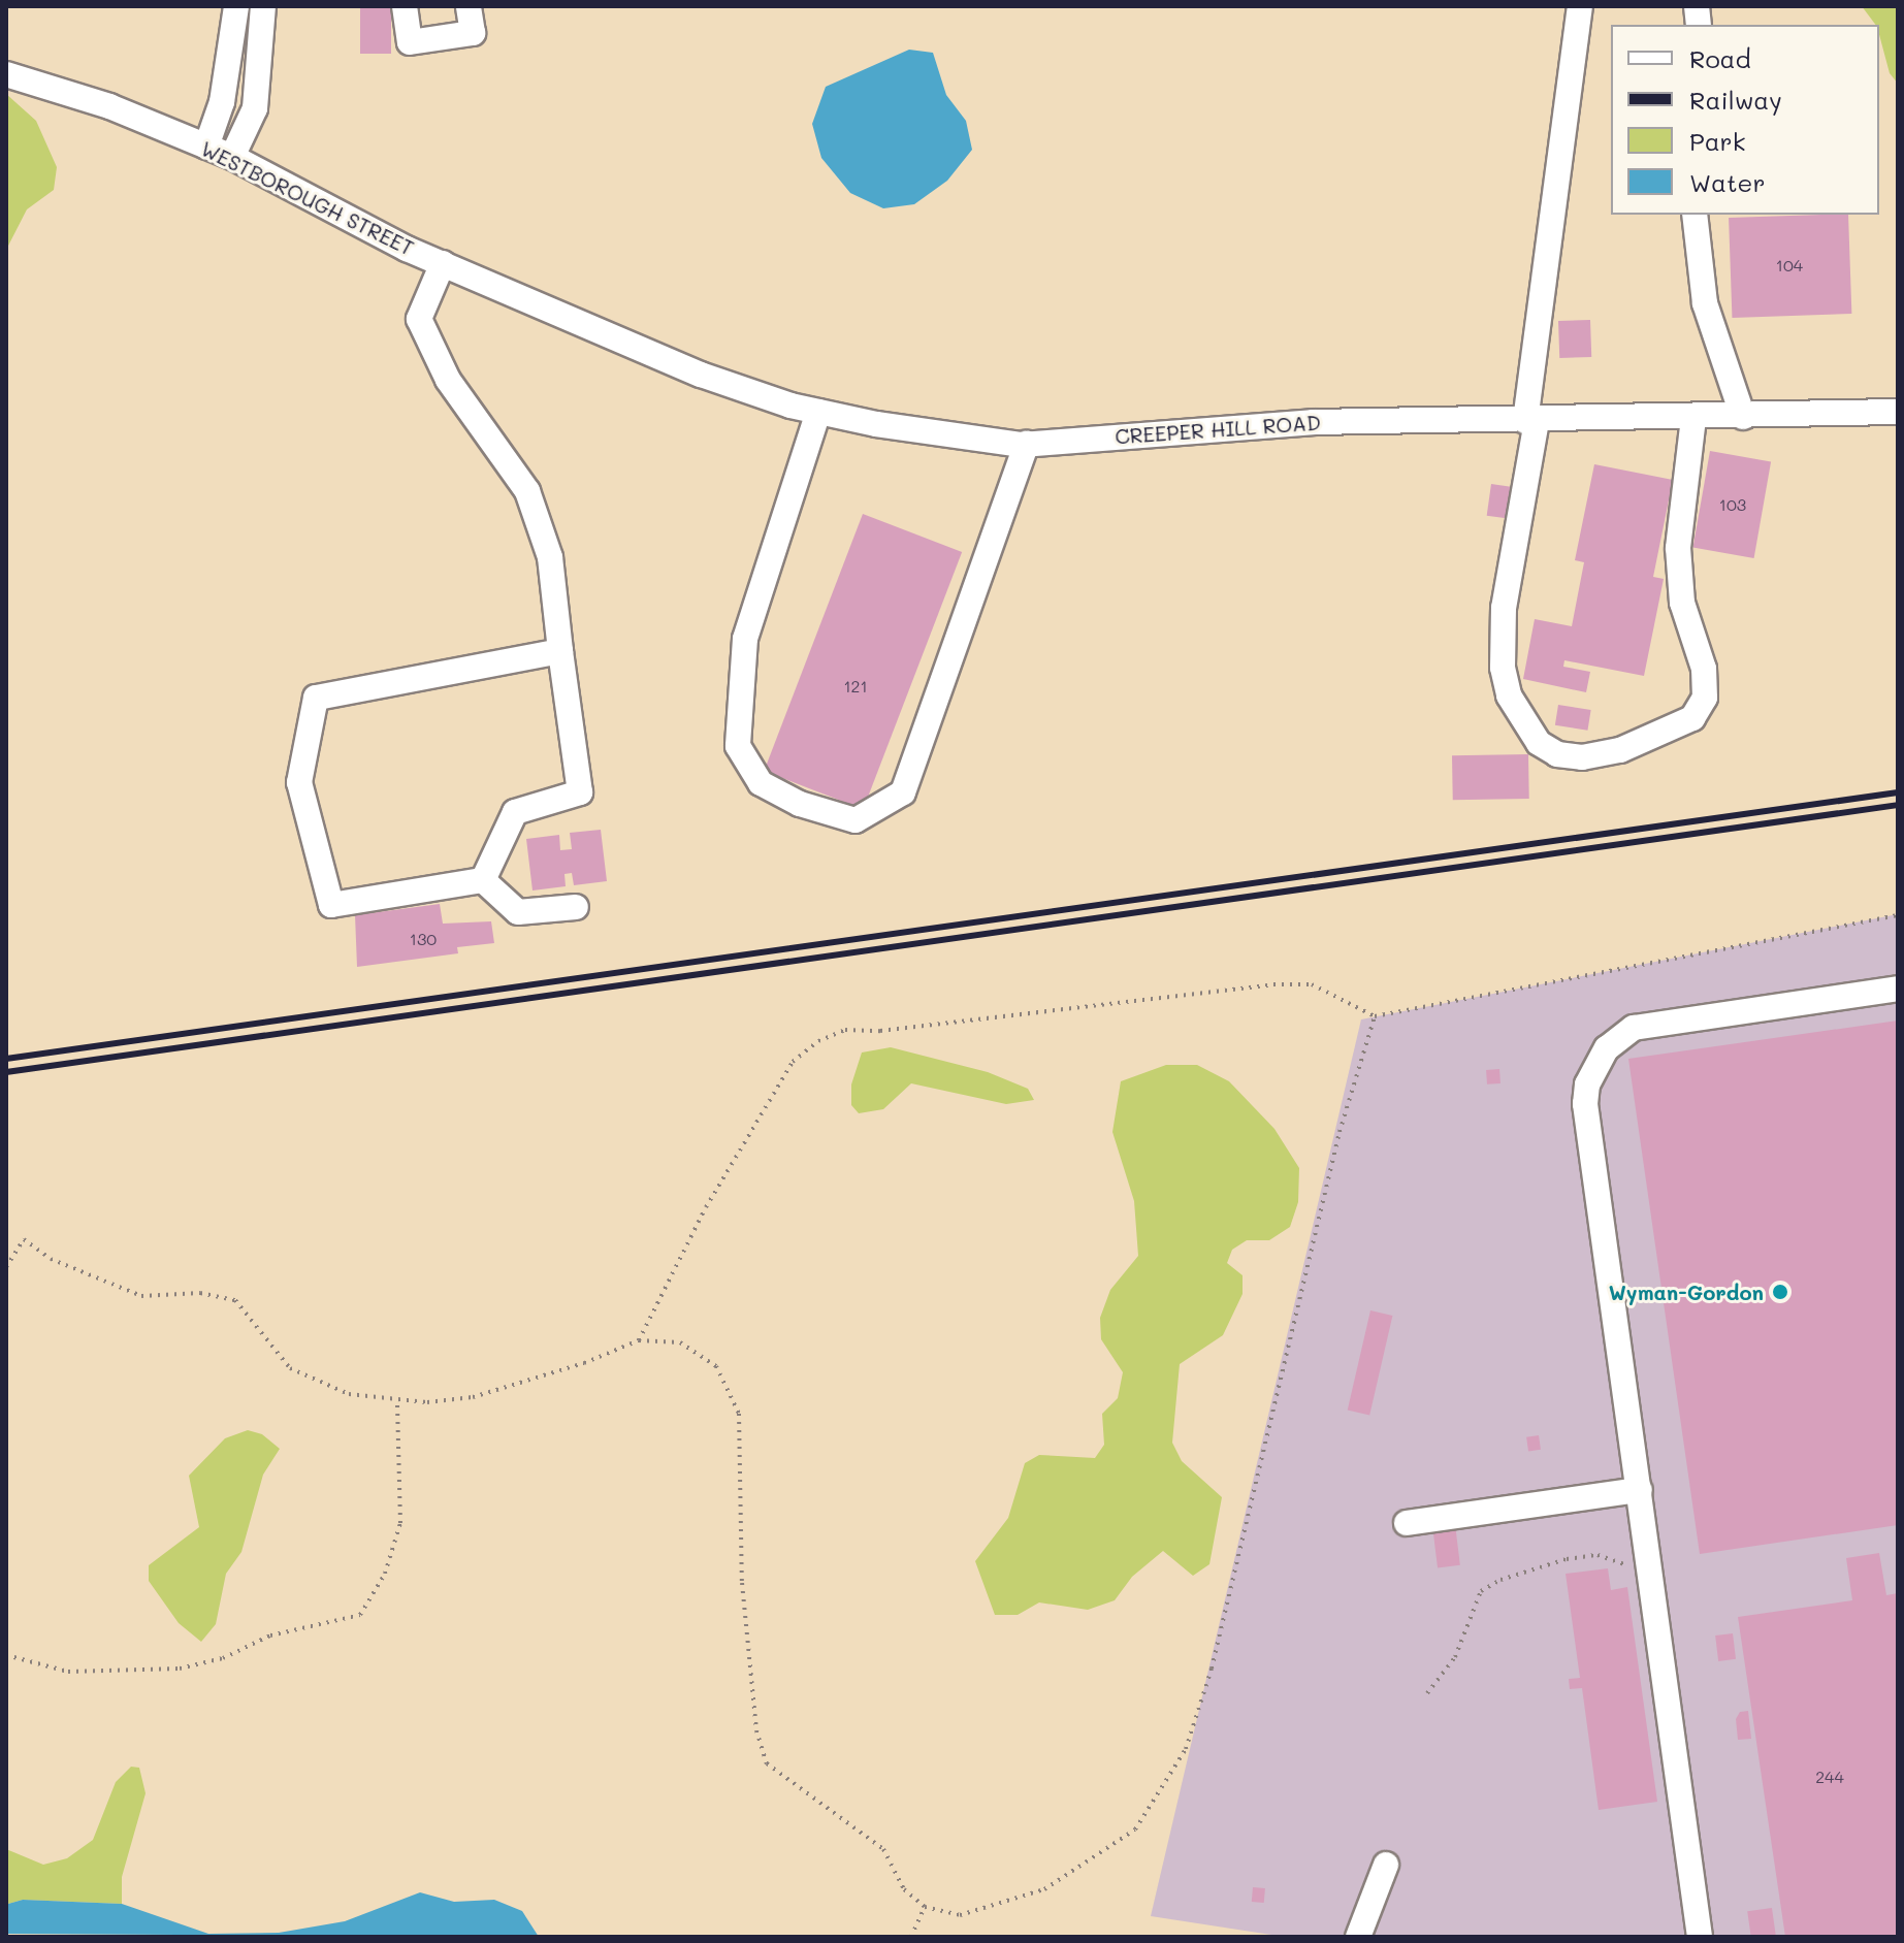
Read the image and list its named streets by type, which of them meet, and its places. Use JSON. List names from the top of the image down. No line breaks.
{"streets":{"street":["WESTBOROUGH STREET","CREEPER HILL ROAD"]},"crossings":[["WESTBOROUGH STREET","CREEPER HILL ROAD"]],"places":["Wyman-Gordon"],"house_numbers":["104","103","121","130","244"],"legend":["Road","Railway","Park","Water"]}
